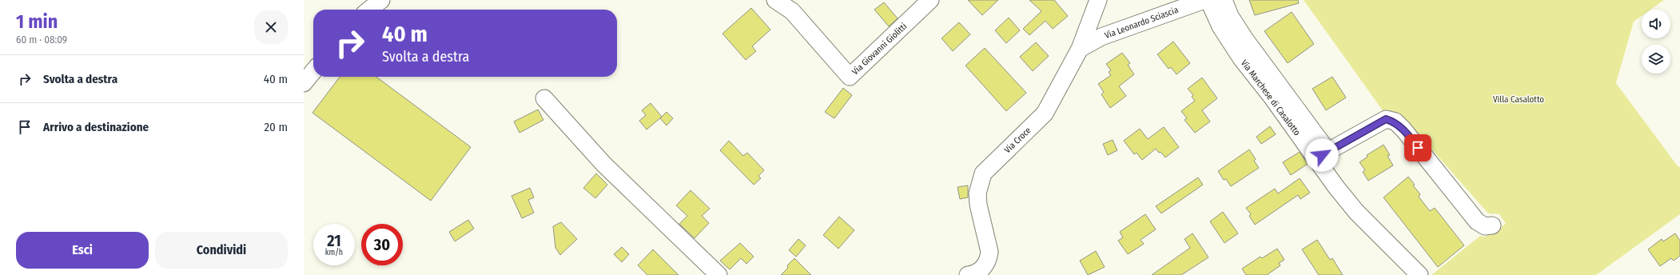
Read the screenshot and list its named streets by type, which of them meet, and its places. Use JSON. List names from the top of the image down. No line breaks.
{"streets":{"street":["Via Leonardo Sciascia","Via Giovanni Giolitti","Via Marchese di Casalotto","Via Croce"]},"crossings":[["Via Leonardo Sciascia","Via Croce"]],"parks":["Villa Casalotto"],"page":{"heading":["1 min","60 m · 08:09"],"turn":["40 m","Svolta a destra"],"list":[{"name":"Svolta a destra","value":"40 m"},{"name":"Arrivo a destinazione","value":"20 m"}],"speed":"21 km/h","limit":"30","buttons":["Esci","Condividi"]}}
